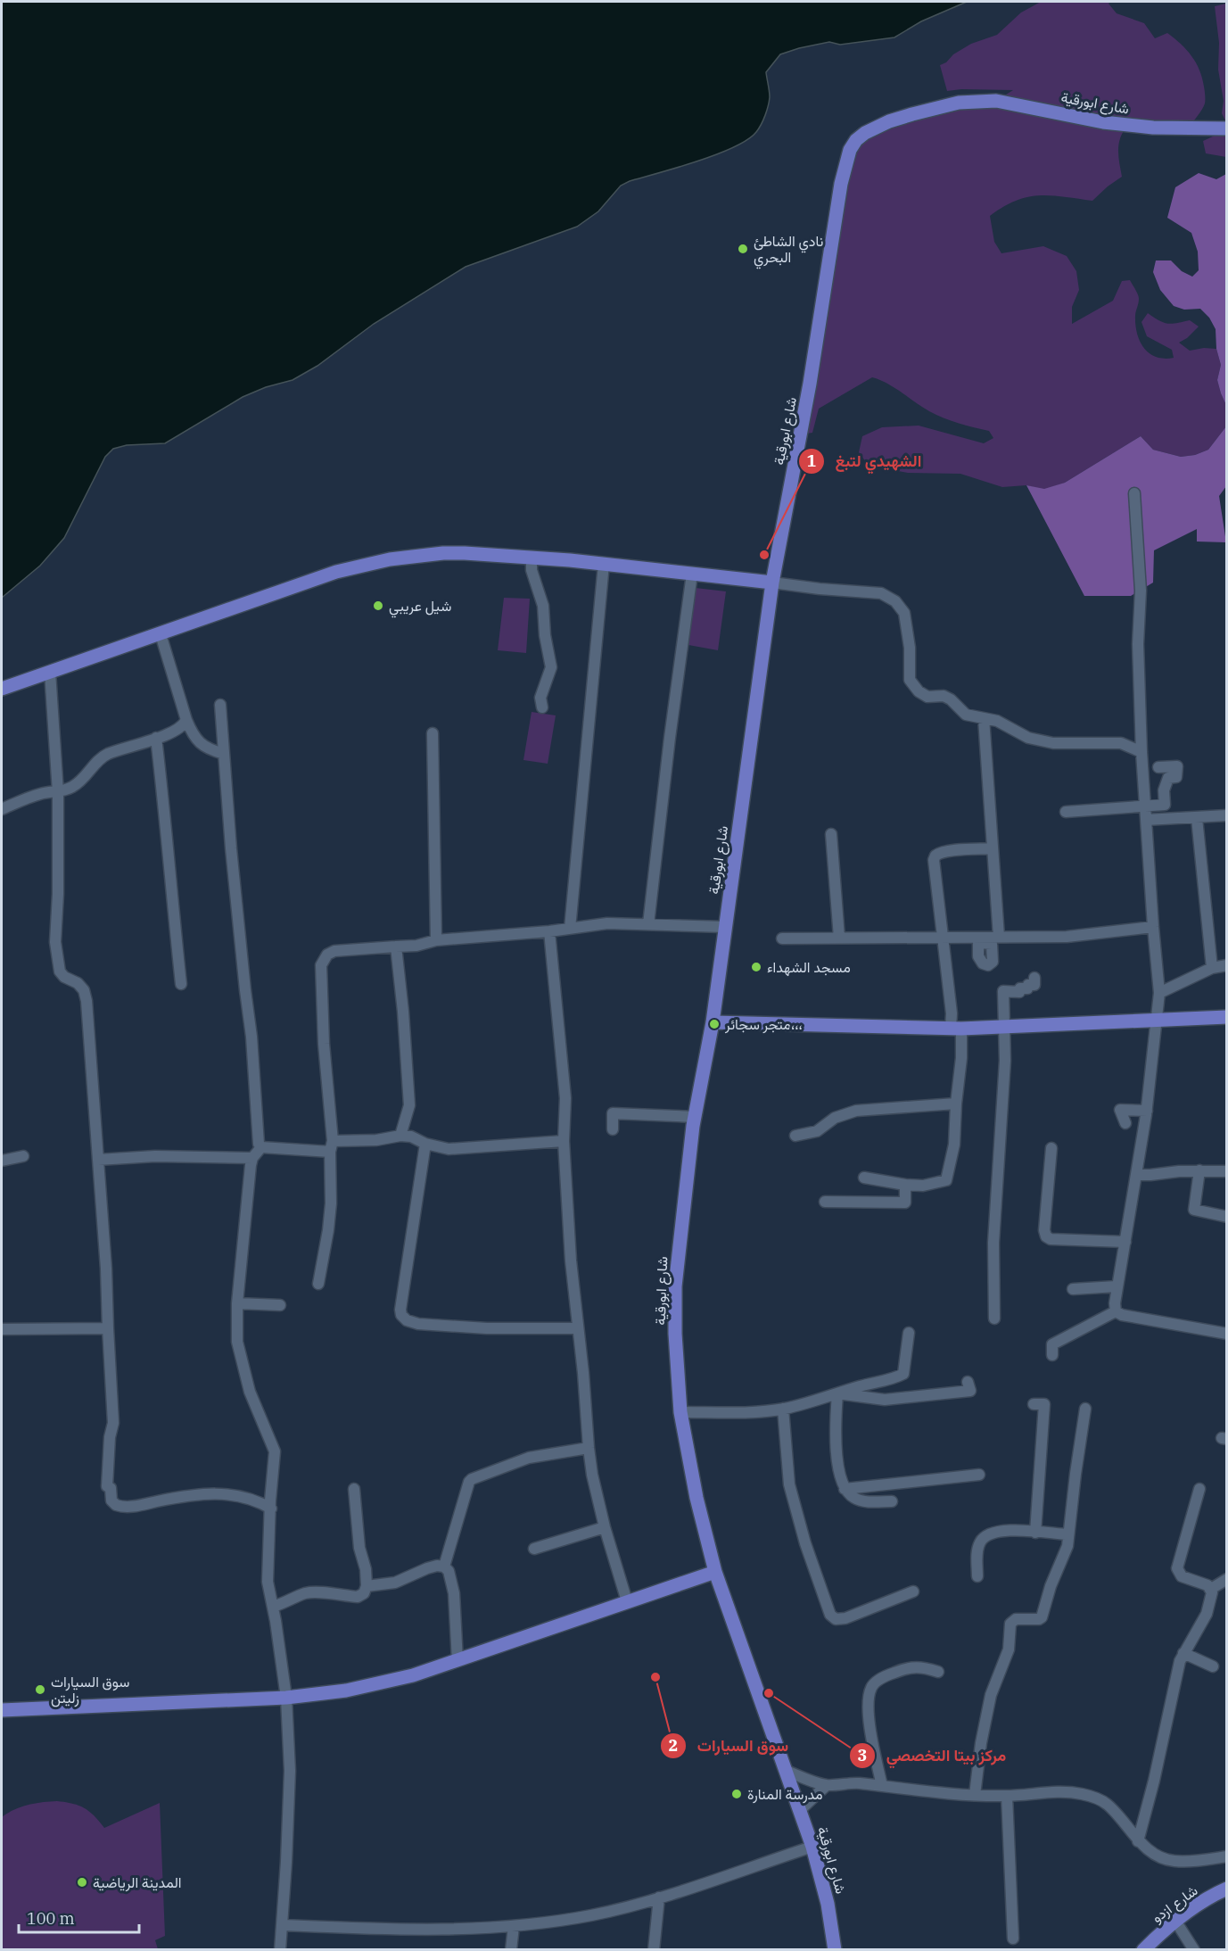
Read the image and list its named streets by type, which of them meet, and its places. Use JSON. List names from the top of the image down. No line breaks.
{"streets":{"main road":["شارع ابورقية","شارع ازدو"]},"places":["نادي الشاطئ البحري","الشهيدي لتبغ","شيل عريبي","مسجد الشهداء","متجر سجائر،،،","سوق السيارات","سوق السيارات زليتن","مركز بيتا التخصصي","مدرسة المنارة","المدينة الرياضية"],"scale_bar":"100 m"}
